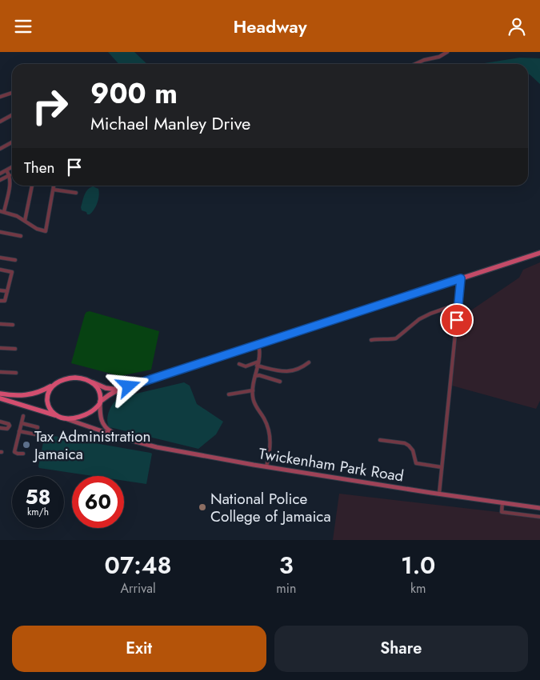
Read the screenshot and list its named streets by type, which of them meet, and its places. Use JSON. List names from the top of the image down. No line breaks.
{"streets":{"main road":["Twickenham Park Road"]},"places":["Tax Administration Jamaica","National Police College of Jamaica"],"page":{"header":"Headway","turn":["900 m","Michael Manley Drive"],"then":"Then","speed":"58 km/h","limit":"60","eta":["07:48","Arrival","3","min","1.0","km"],"buttons":["Exit","Share"]}}
